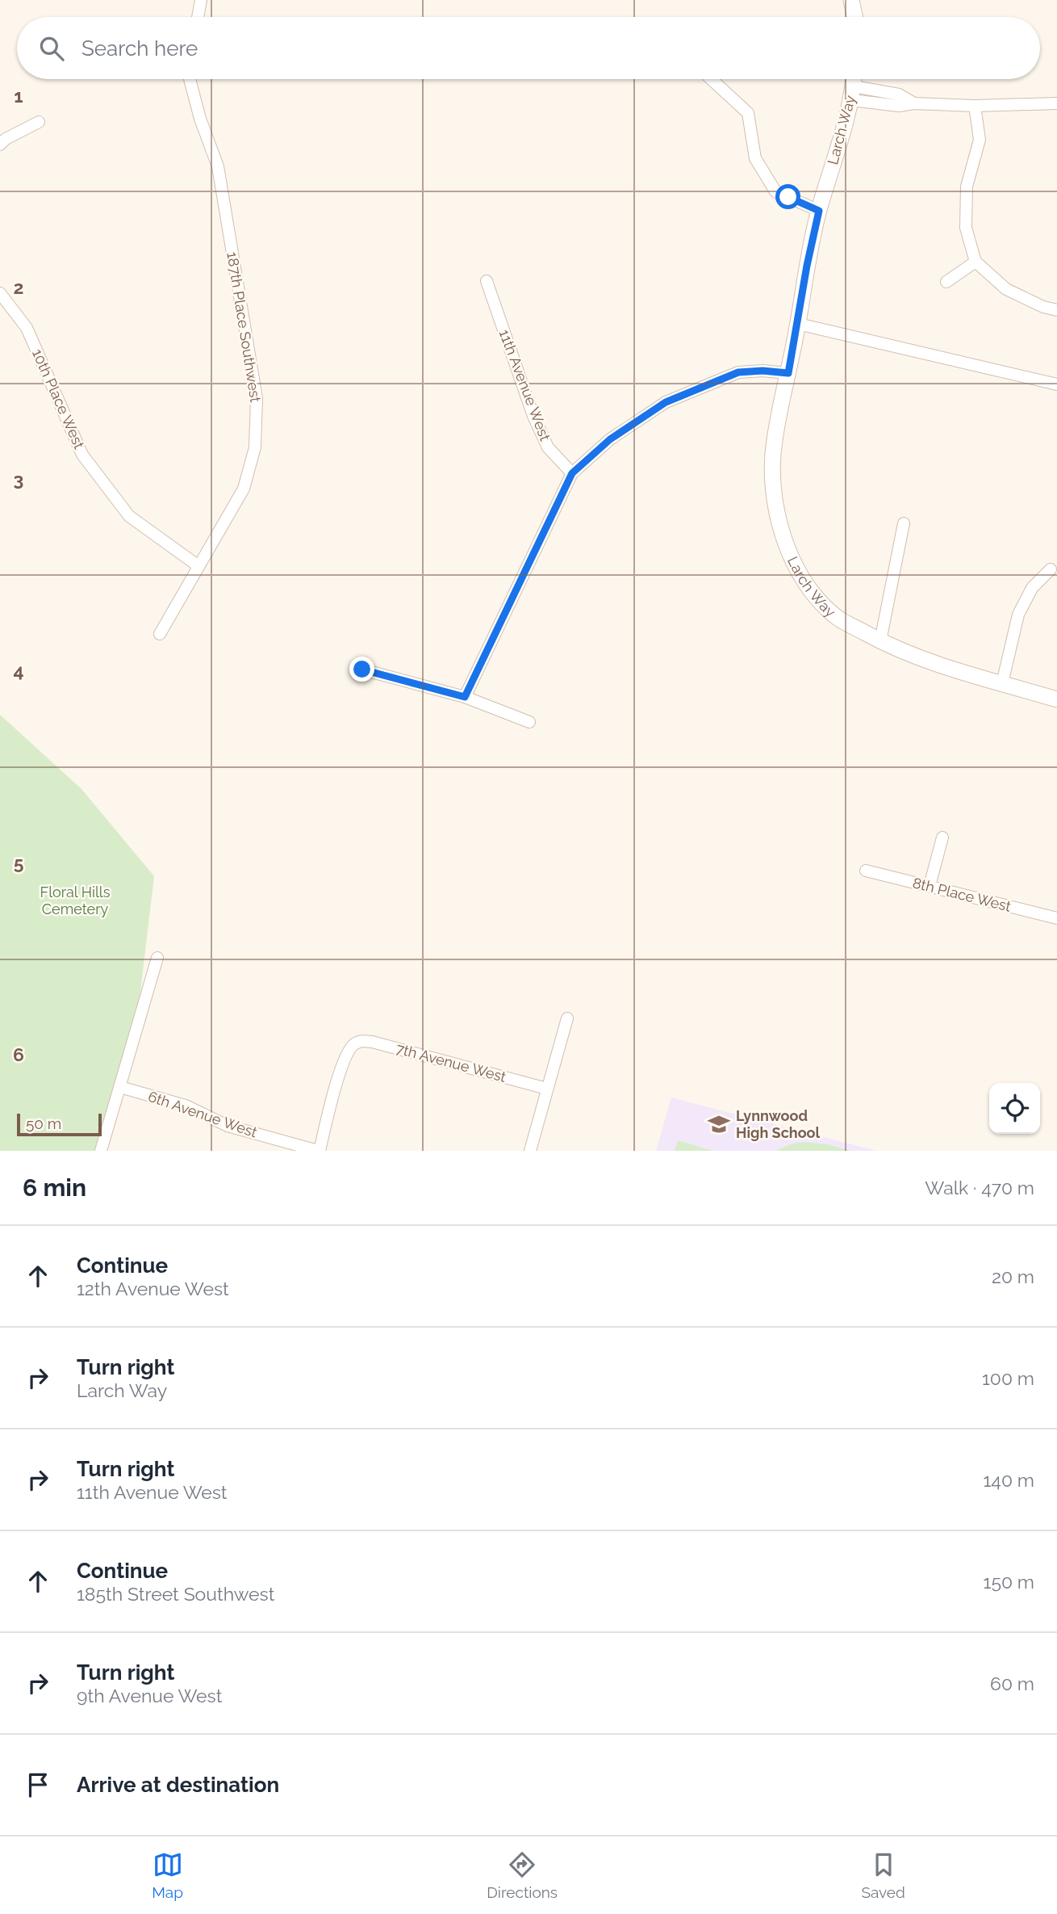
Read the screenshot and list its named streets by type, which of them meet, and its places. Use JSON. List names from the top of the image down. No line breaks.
{"streets":{"main road":["Larch Way"],"street":["187th Place Southwest","11th Avenue West","10th Place West","8th Place West","7th Avenue West","6th Avenue West"]},"crossings":[["187th Place Southwest","10th Place West"],["7th Avenue West","6th Avenue West"]],"parks":["Floral Hills Cemetery"],"places":{"school or university":["Lynnwood High School"]},"scale_bar":"50 m","page":{"search":"Search here","scale":"50 m","heading":["6 min","Walk · 470 m"],"list":[["Continue","12th Avenue West","20 m"],["Turn right","Larch Way","100 m"],["Turn right","11th Avenue West","140 m"],["Continue","185th Street Southwest","150 m"],["Turn right","9th Avenue West","60 m"],"Arrive at destination"],"nav":["Map","Directions","Saved"]},"grid":{"rows":["1","2","3","4","5","6"]}}
